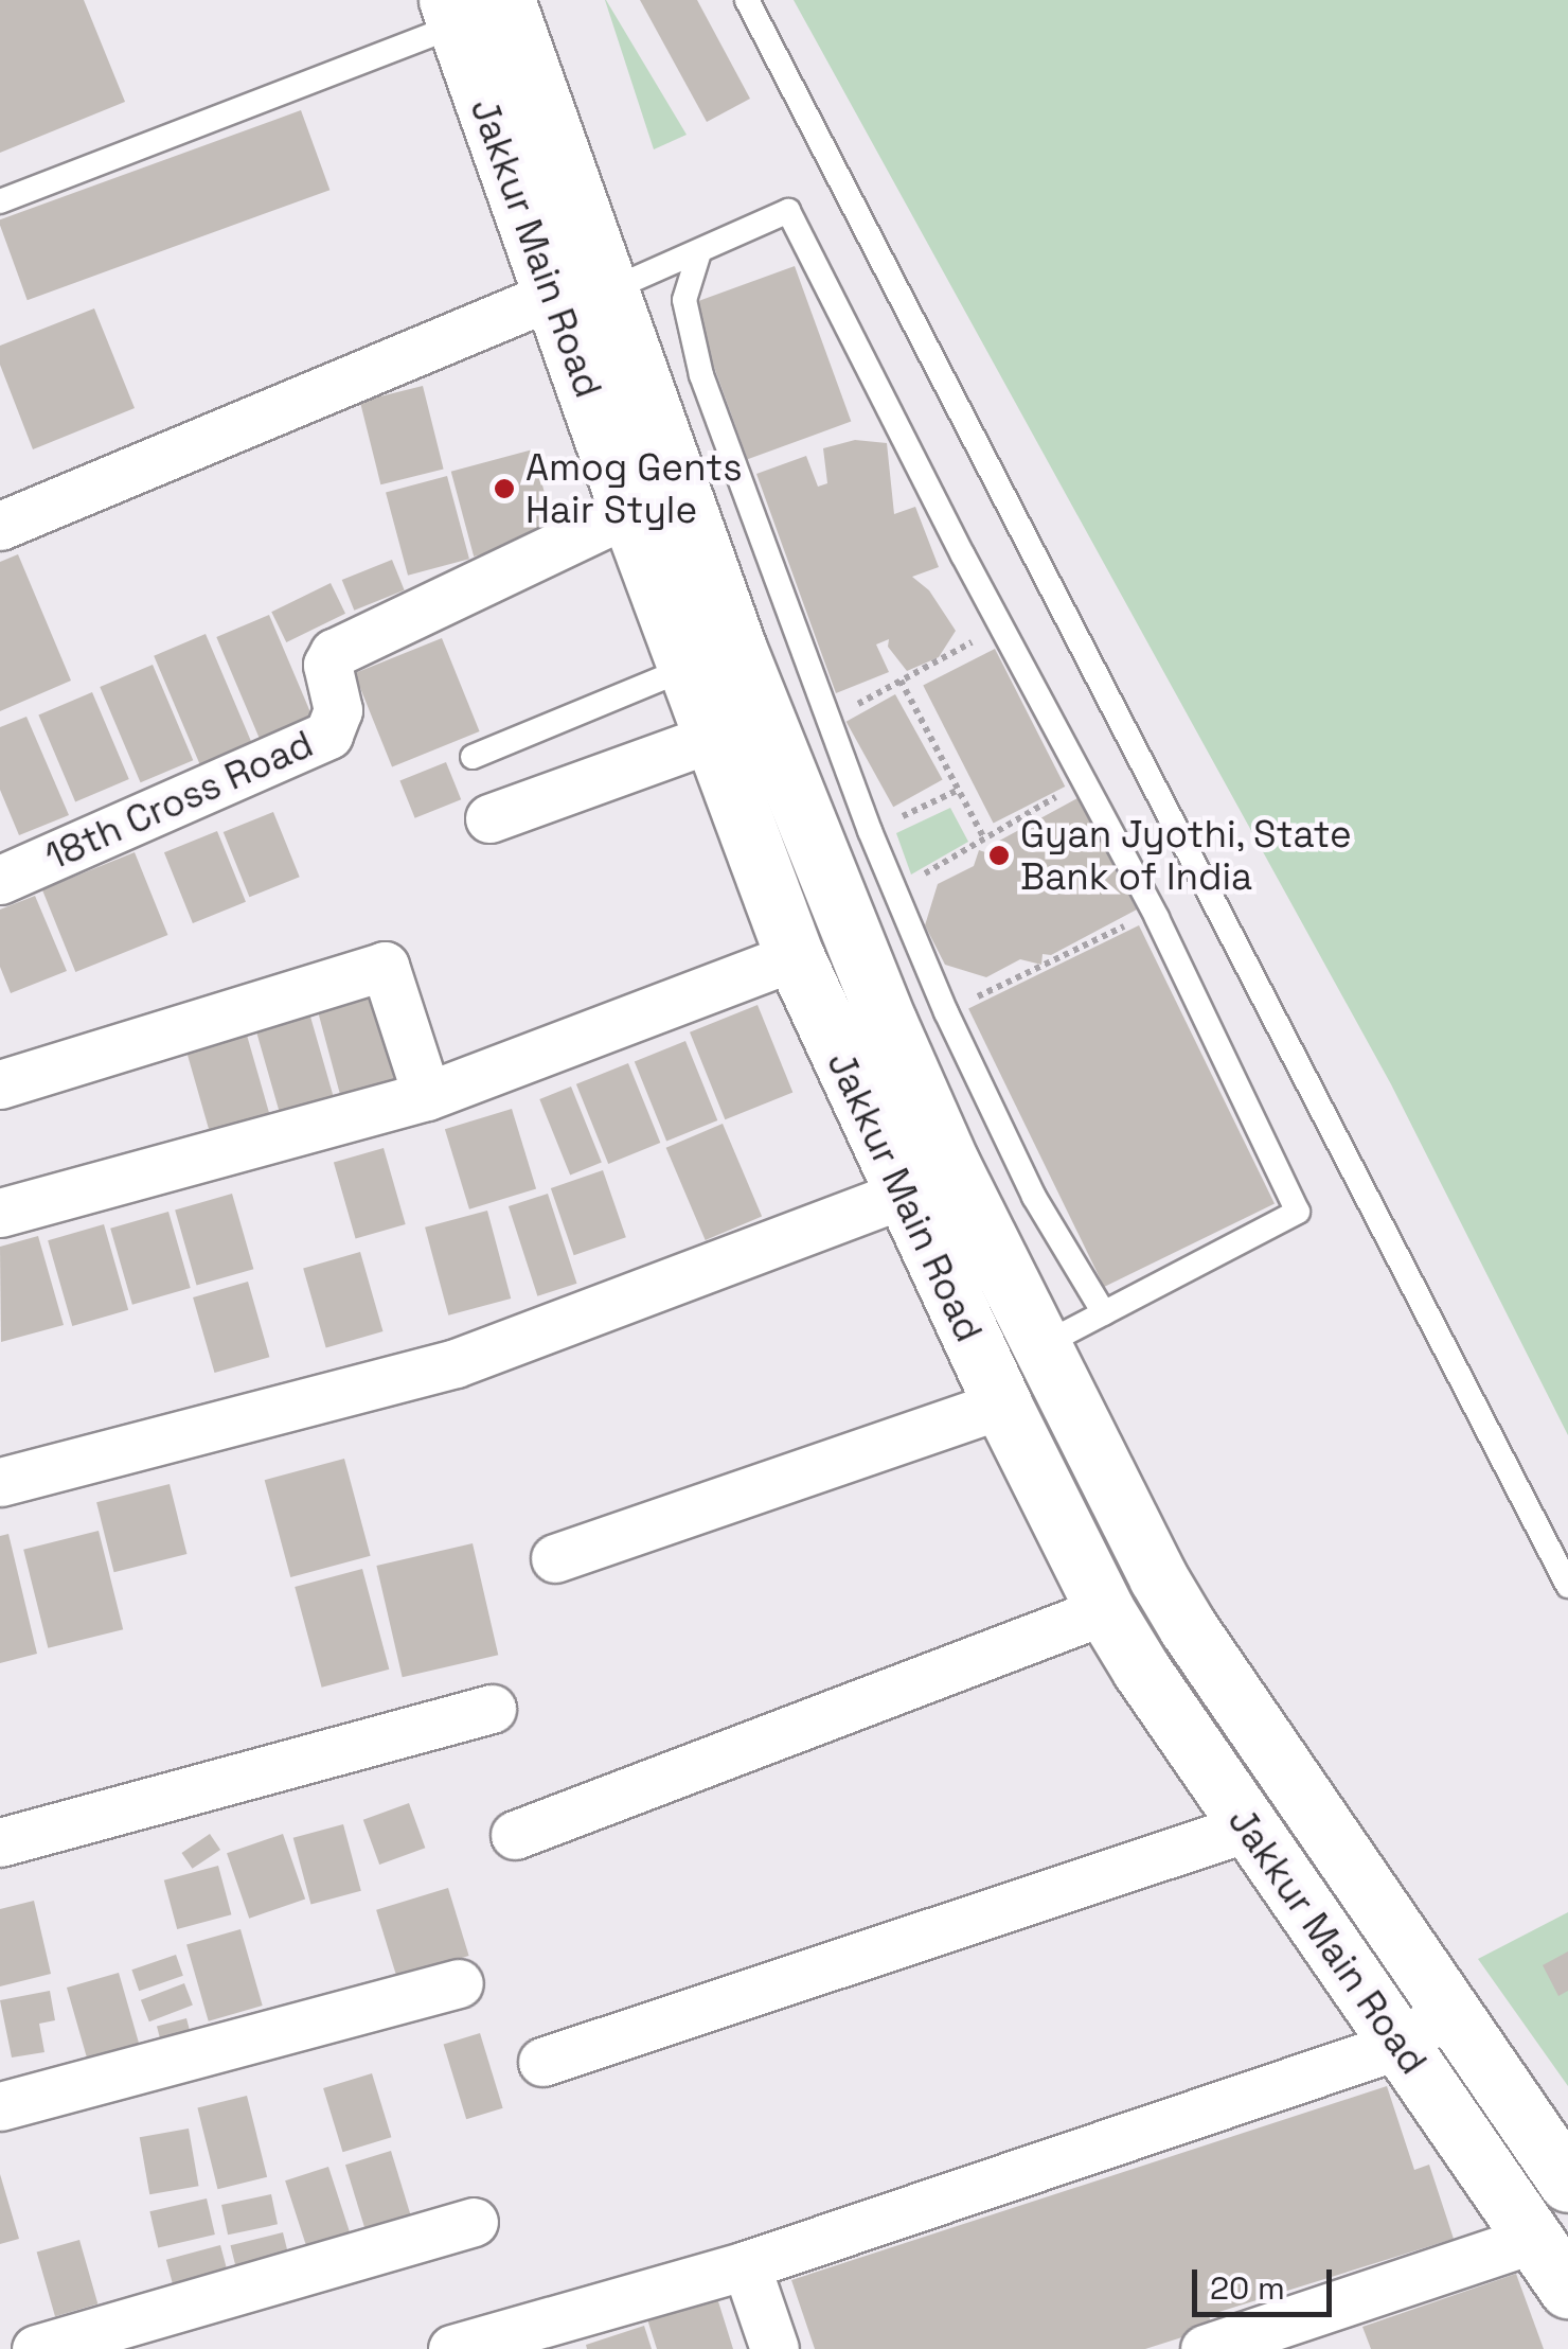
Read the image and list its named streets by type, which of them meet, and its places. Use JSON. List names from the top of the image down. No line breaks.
{"streets":{"main road":["Jakkur Main Road"],"street":["18th Cross Road"]},"crossings":[["Jakkur Main Road","18th Cross Road"]],"places":["Amog Gents Hair Style","Gyan Jyothi, State Bank of India"],"scale_bar":"20 m"}
